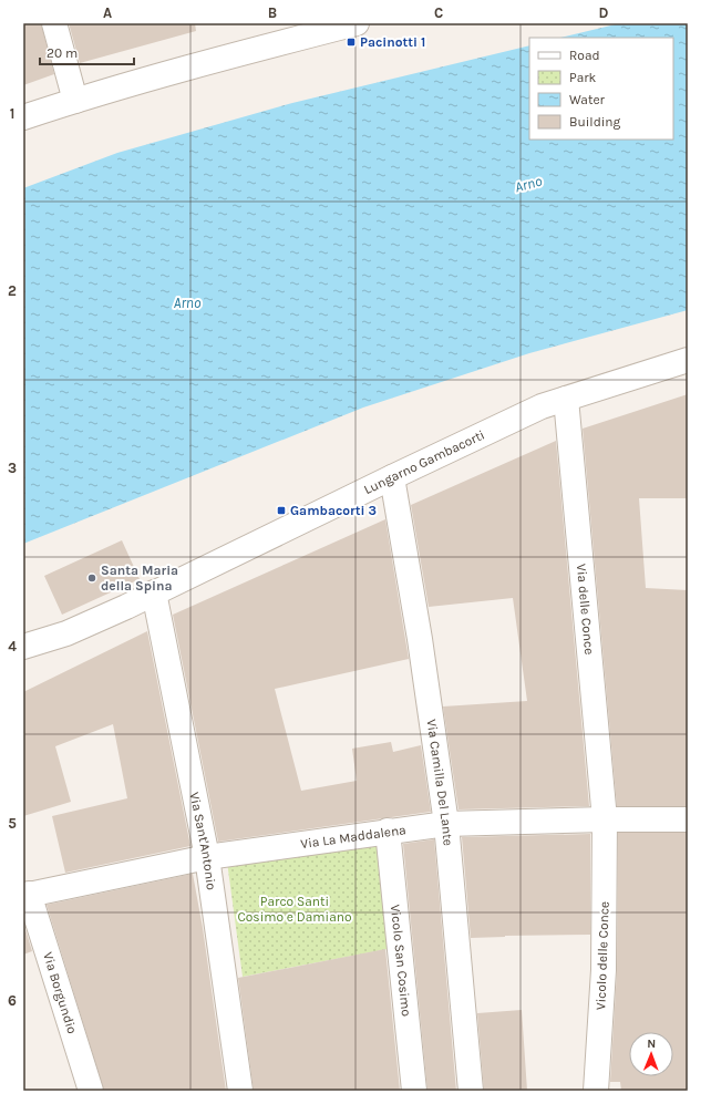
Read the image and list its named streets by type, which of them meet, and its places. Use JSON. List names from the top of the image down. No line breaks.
{"streets":{"street":["Lungarno Gambacorti","Via delle Conce","Via Camilla Del Lante","Via La Maddalena","Via Sant'Antonio","Vicolo delle Conce","Vicolo San Cosimo","Via Borgundio"]},"crossings":[["Lungarno Gambacorti","Via delle Conce"],["Lungarno Gambacorti","Via Camilla Del Lante"],["Lungarno Gambacorti","Via Sant'Antonio"],["Via delle Conce","Via La Maddalena"],["Via delle Conce","Vicolo delle Conce"],["Via Camilla Del Lante","Via La Maddalena"],["Via La Maddalena","Via Sant'Antonio"],["Via La Maddalena","Vicolo delle Conce"],["Via La Maddalena","Vicolo San Cosimo"],["Via La Maddalena","Via Borgundio"]],"water":["Arno"],"parks":["Parco Santi Cosimo e Damiano"],"places":{"transit":["Pacinotti 1","Gambacorti 3"],"other":["Santa Maria della Spina"]},"legend":["Road","Park","Water","Building"],"scale_bar":"20 m","north":"top","grid":{"columns":["A","B","C","D"],"rows":["1","2","3","4","5","6"]}}
